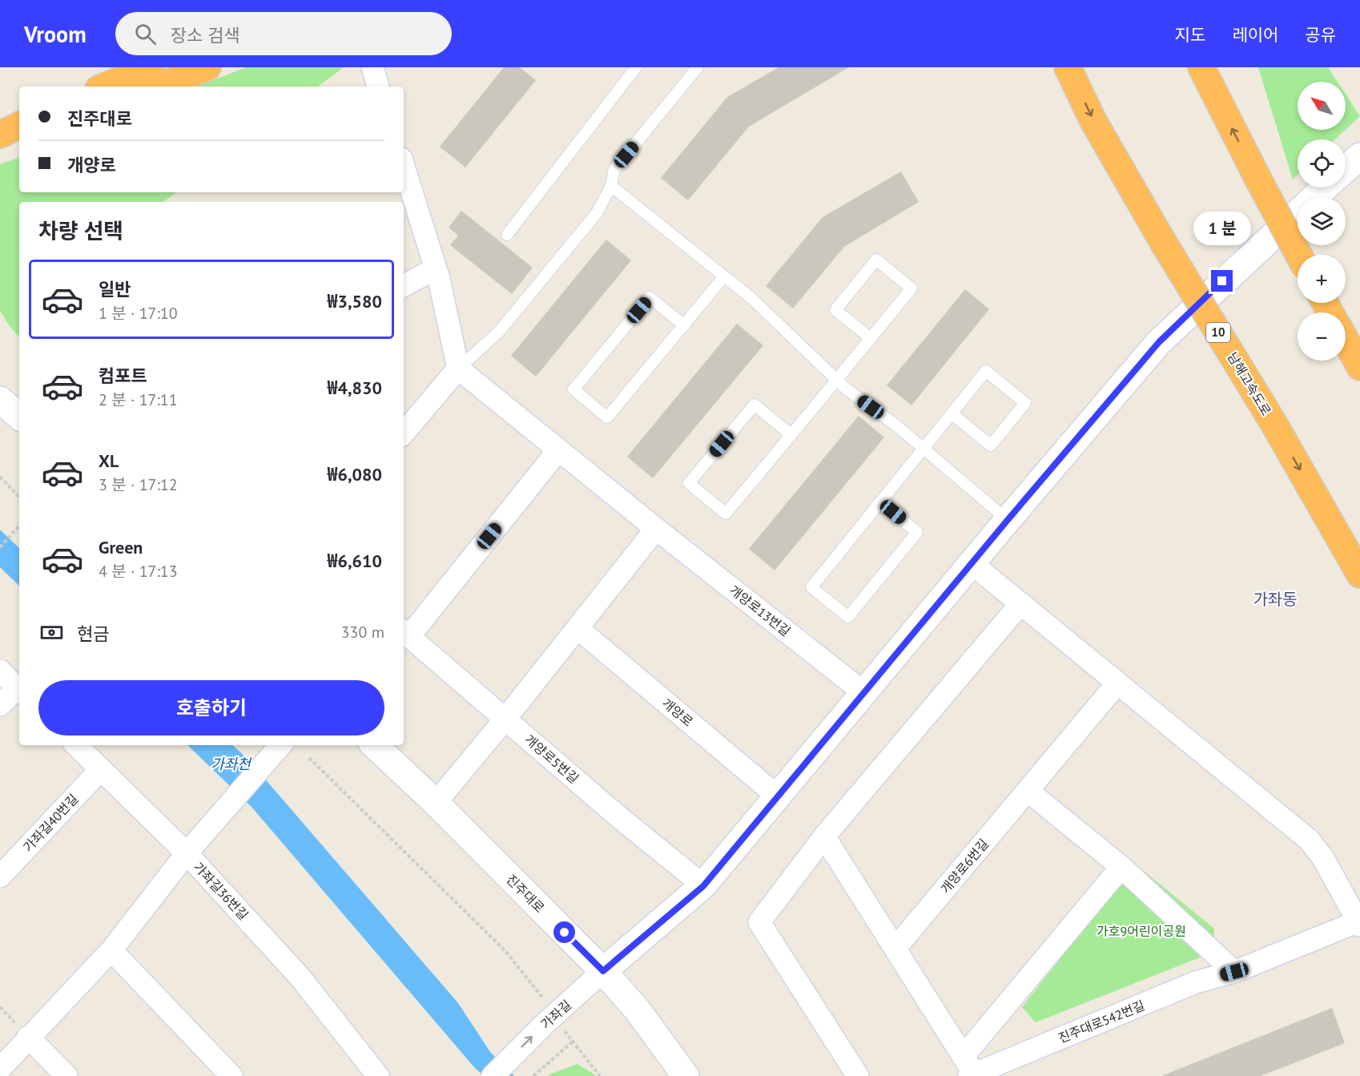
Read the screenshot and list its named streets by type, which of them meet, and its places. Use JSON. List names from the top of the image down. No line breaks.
{"streets":{"highway":["10","남해고속도로"],"street":["개양로13번길","개양로","개양로5번길","가좌길40번길","개양로6번길","가좌길36번길","진주대로","가좌길","진주대로542번길"]},"crossings":[["진주대로","가좌길"]],"one_way":["가좌길"],"districts":["가좌동"],"water":["가좌천"],"parks":["가호9어린이공원"],"north":"top left","page":{"header":"Vroom","search":"장소 검색","nav":["지도","레이어","공유"],"map_buttons":["+","−"],"banner":["진주대로","개양로"],"heading":"차량 선택","bubble":"1 분","list":[{"name":"일반","note":"1 분 · 17:10","value":"₩3,580"},{"name":"컴포트","note":"2 분 · 17:11","value":"₩4,830"},{"name":"XL","note":"3 분 · 17:12","value":"₩6,080"},{"name":"Green","note":"4 분 · 17:13","value":"₩6,610"}],"pay":["현금","330 m"],"buttons":"호출하기"}}
